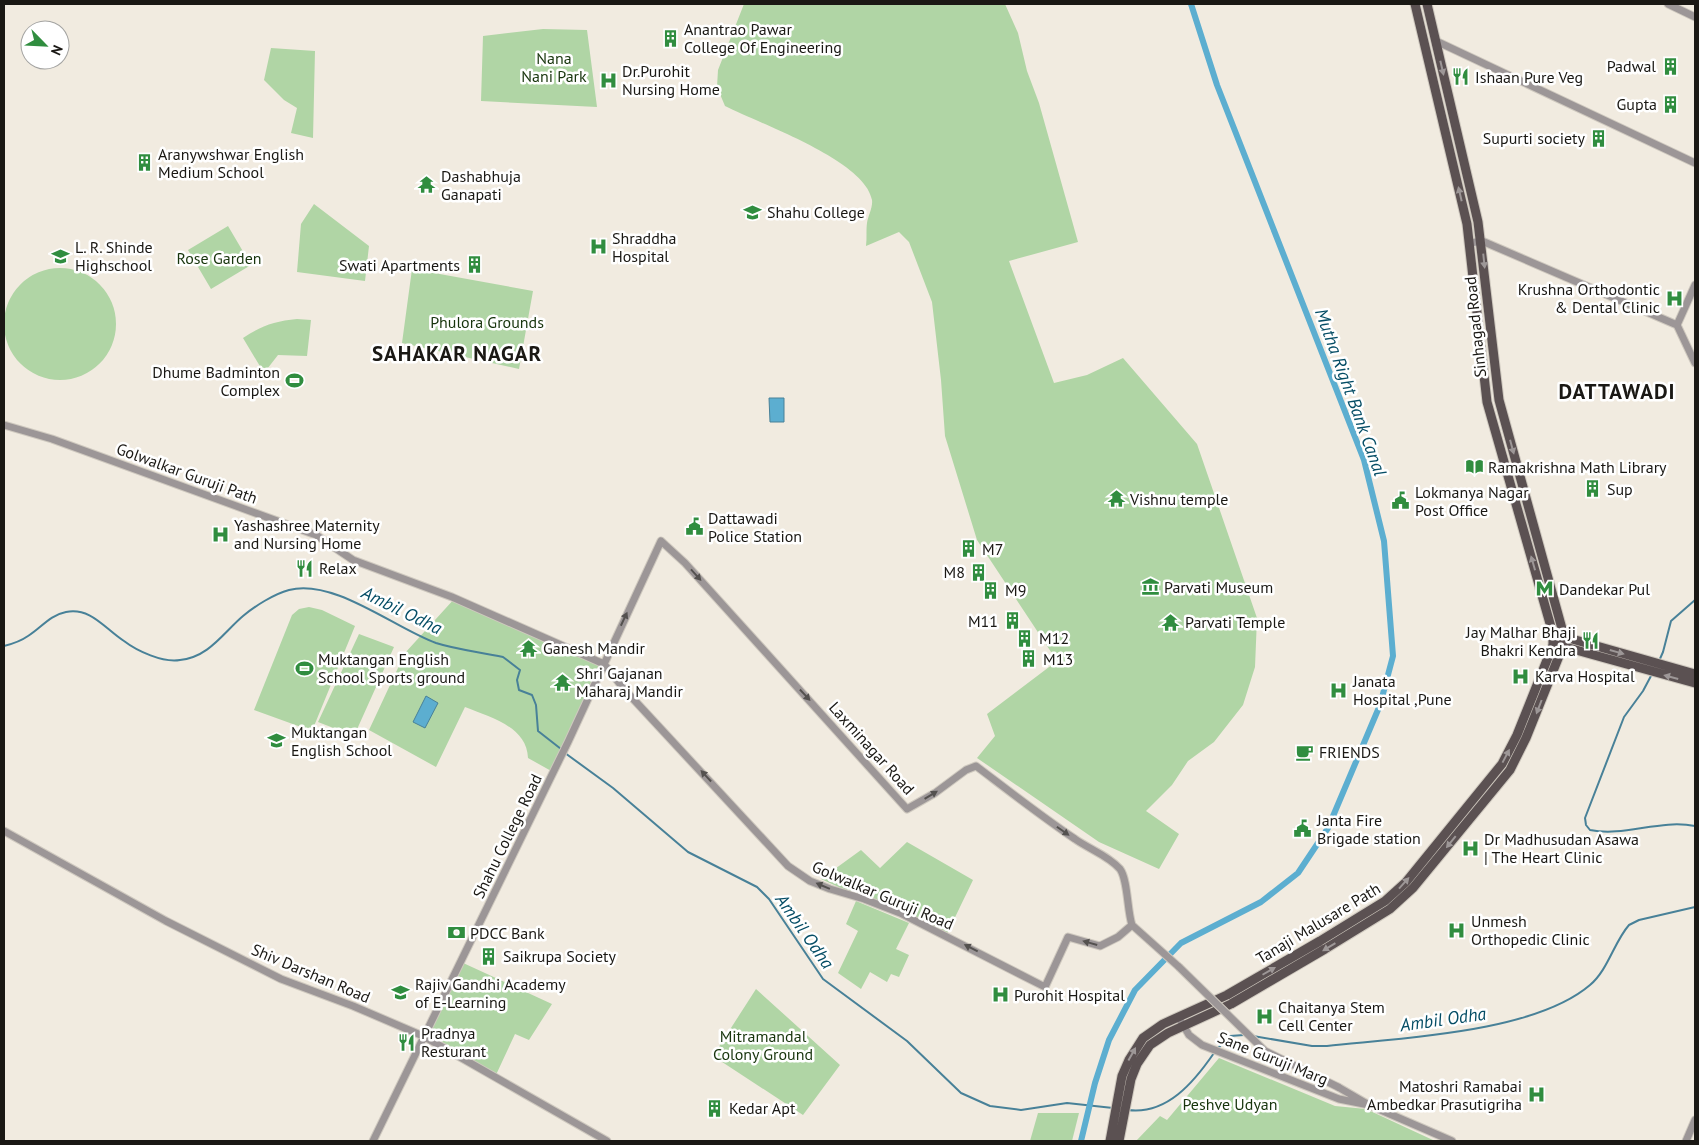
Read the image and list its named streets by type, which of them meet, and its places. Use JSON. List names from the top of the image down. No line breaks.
{"streets":{"main road":["Sinhagad Road","Tanaji Malusare Path"],"street":["Golwalkar Guruji Path","Laxminagar Road","Shahu College Road","Golwalkar Guruji Road","Shiv Darshan Road","Sane Guruji Marg"]},"crossings":[["Sinhagad Road","Tanaji Malusare Path"],["Golwalkar Guruji Path","Shahu College Road"],["Golwalkar Guruji Path","Golwalkar Guruji Road"],["Laxminagar Road","Shahu College Road"],["Laxminagar Road","Golwalkar Guruji Road"],["Laxminagar Road","Sane Guruji Marg"],["Shahu College Road","Golwalkar Guruji Road"],["Shahu College Road","Shiv Darshan Road"],["Golwalkar Guruji Road","Sane Guruji Marg"],["Tanaji Malusare Path","Sane Guruji Marg"]],"one_way":["Laxminagar Road","Golwalkar Guruji Road"],"districts":["SAHAKAR NAGAR","DATTAWADI"],"water":["Mutha Right Bank Canal","Ambil Odha"],"parks":["Nana Nani Park","Rose Garden","Phulora Grounds","Mitramandal Colony Ground","Peshve Udyan"],"places":{"building":["Anantrao Pawar College Of Engineering","Padwal","Gupta","Supurti society","Aranywshwar English Medium School","Swati Apartments","Sup","M7","M8","M9","M11","M12","M13","Saikrupa Society","Kedar Apt"],"restaurant":["Ishaan Pure Veg","Relax","Jay Malhar Bhaji Bhakri Kendra","Pradnya Resturant"],"hospital":["Dr.Purohit Nursing Home","Shraddha Hospital","Krushna Orthodontic & Dental Clinic","Yashashree Maternity and Nursing Home","Karva Hospital","Janata Hospital ,Pune","Dr Madhusudan Asawa | The Heart Clinic","Unmesh Orthopedic Clinic","Purohit Hospital","Chaitanya Stem Cell Center","Matoshri Ramabai Ambedkar Prasutigriha"],"temple":["Dashabhuja Ganapati","Vishnu temple","Parvati Temple","Ganesh Mandir","Shri Gajanan Maharaj Mandir"],"school or university":["Shahu College","L. R. Shinde Highschool","Muktangan English School","Rajiv Gandhi Academy of E-Learning"],"sports":["Dhume Badminton Complex","Muktangan English School Sports ground"],"library":["Ramakrishna Math Library"],"public building":["Lokmanya Nagar Post Office","Dattawadi Police Station","Janta Fire Brigade station"],"museum":["Parvati Museum"],"metro station":["Dandekar Pul"],"cafe":["FRIENDS"],"bank":["PDCC Bank"]},"north":"bottom right"}
